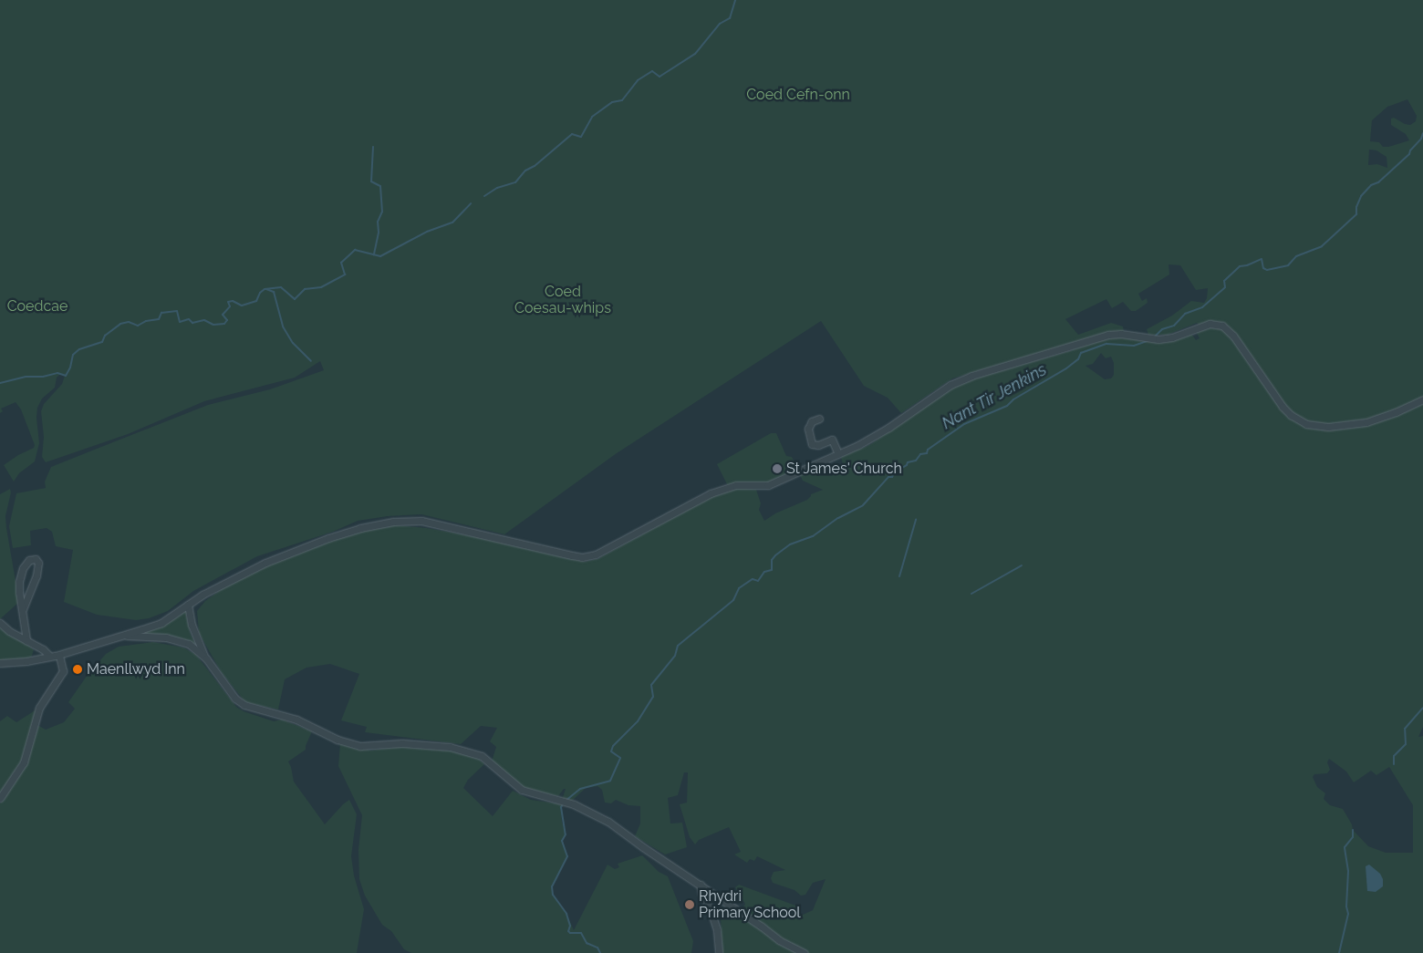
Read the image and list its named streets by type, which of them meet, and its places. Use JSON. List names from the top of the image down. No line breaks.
{"water":["Nant Tir Jenkins"],"parks":["Coed Cefn-onn","Coed Coesau-whips","Coedcae"],"places":["St James' Church","Maenllwyd Inn","Rhydri Primary School"]}
